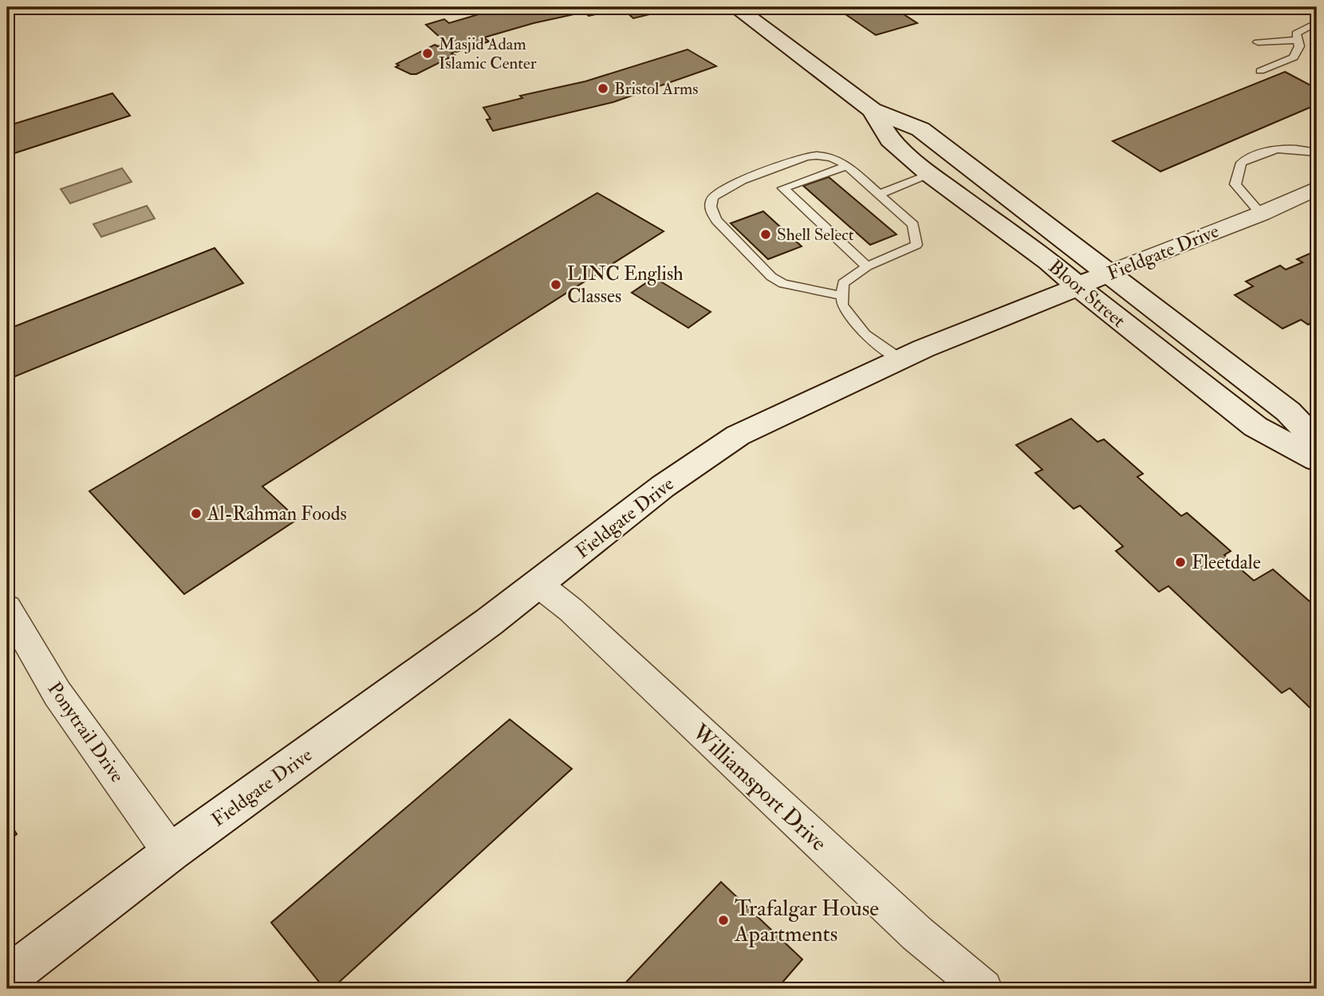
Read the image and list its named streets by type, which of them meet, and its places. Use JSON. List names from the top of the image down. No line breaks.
{"streets":{"main road":["Fieldgate Drive","Bloor Street"],"street":["Ponytrail Drive","Williamsport Drive"]},"crossings":[["Fieldgate Drive","Bloor Street"],["Fieldgate Drive","Ponytrail Drive"],["Fieldgate Drive","Williamsport Drive"]],"places":["Masjid Adam Islamic Center","Bristol Arms","Shell Select","LINC English Classes","Al-Rahman Foods","Fleetdale","Trafalgar House Apartments"]}
